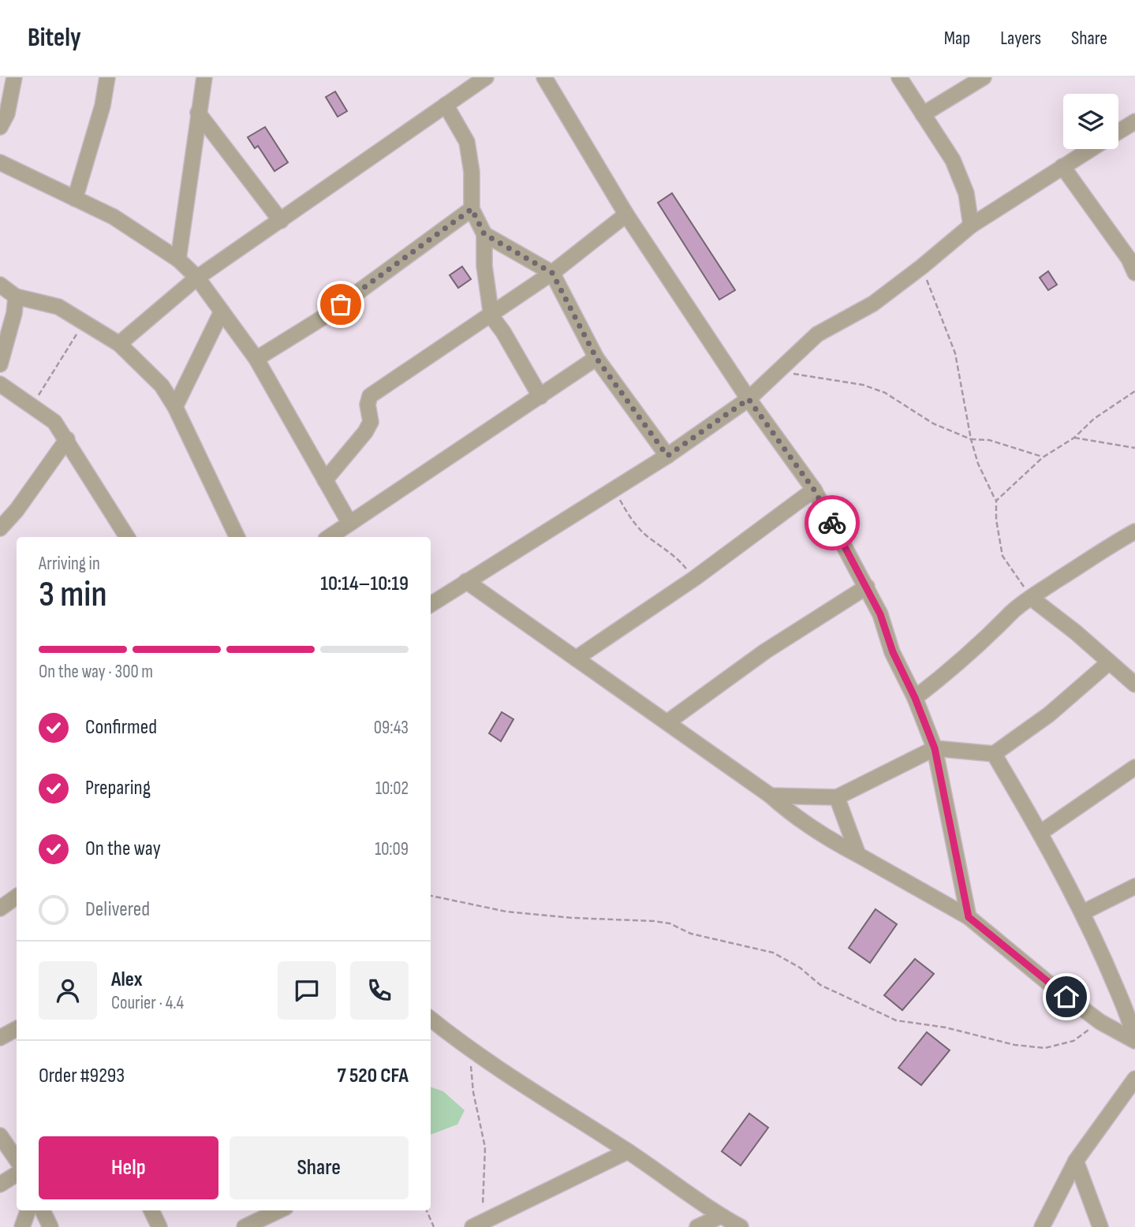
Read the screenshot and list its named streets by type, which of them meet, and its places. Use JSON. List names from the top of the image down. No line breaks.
{"page":{"header":"Bitely","nav":["Map","Layers","Share"],"heading":["3 min","Arriving in","10:14–10:19"],"panel":["Alex","Courier · 4.4","Order #9293","7 520 CFA"],"bar":"On the way · 300 m","list":[["Confirmed","09:43"],["Preparing","10:02"],["On the way","10:09"],"Delivered"],"buttons":["Help","Share"]}}
